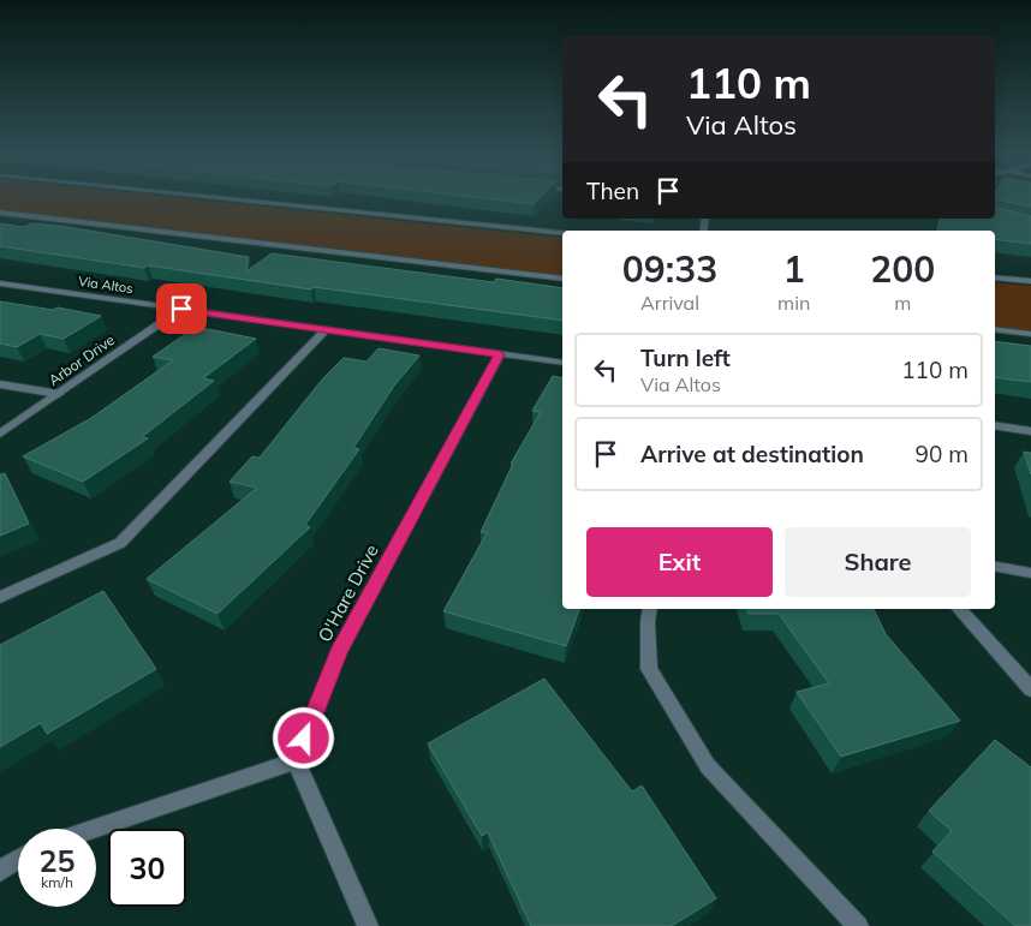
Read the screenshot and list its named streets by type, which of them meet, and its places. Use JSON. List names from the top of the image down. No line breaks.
{"streets":{"street":["Via Altos","Arbor Drive","O'Hare Drive"]},"crossings":[["Via Altos","Arbor Drive"],["Via Altos","O'Hare Drive"]],"page":{"turn":["110 m","Via Altos"],"then":"Then","eta":["09:33","Arrival","1","min","200","m"],"list":[{"name":"Turn left","note":"Via Altos","value":"110 m"},{"name":"Arrive at destination","value":"90 m"}],"buttons":["Exit","Share"],"speed":"25 km/h","limit":"30"}}
